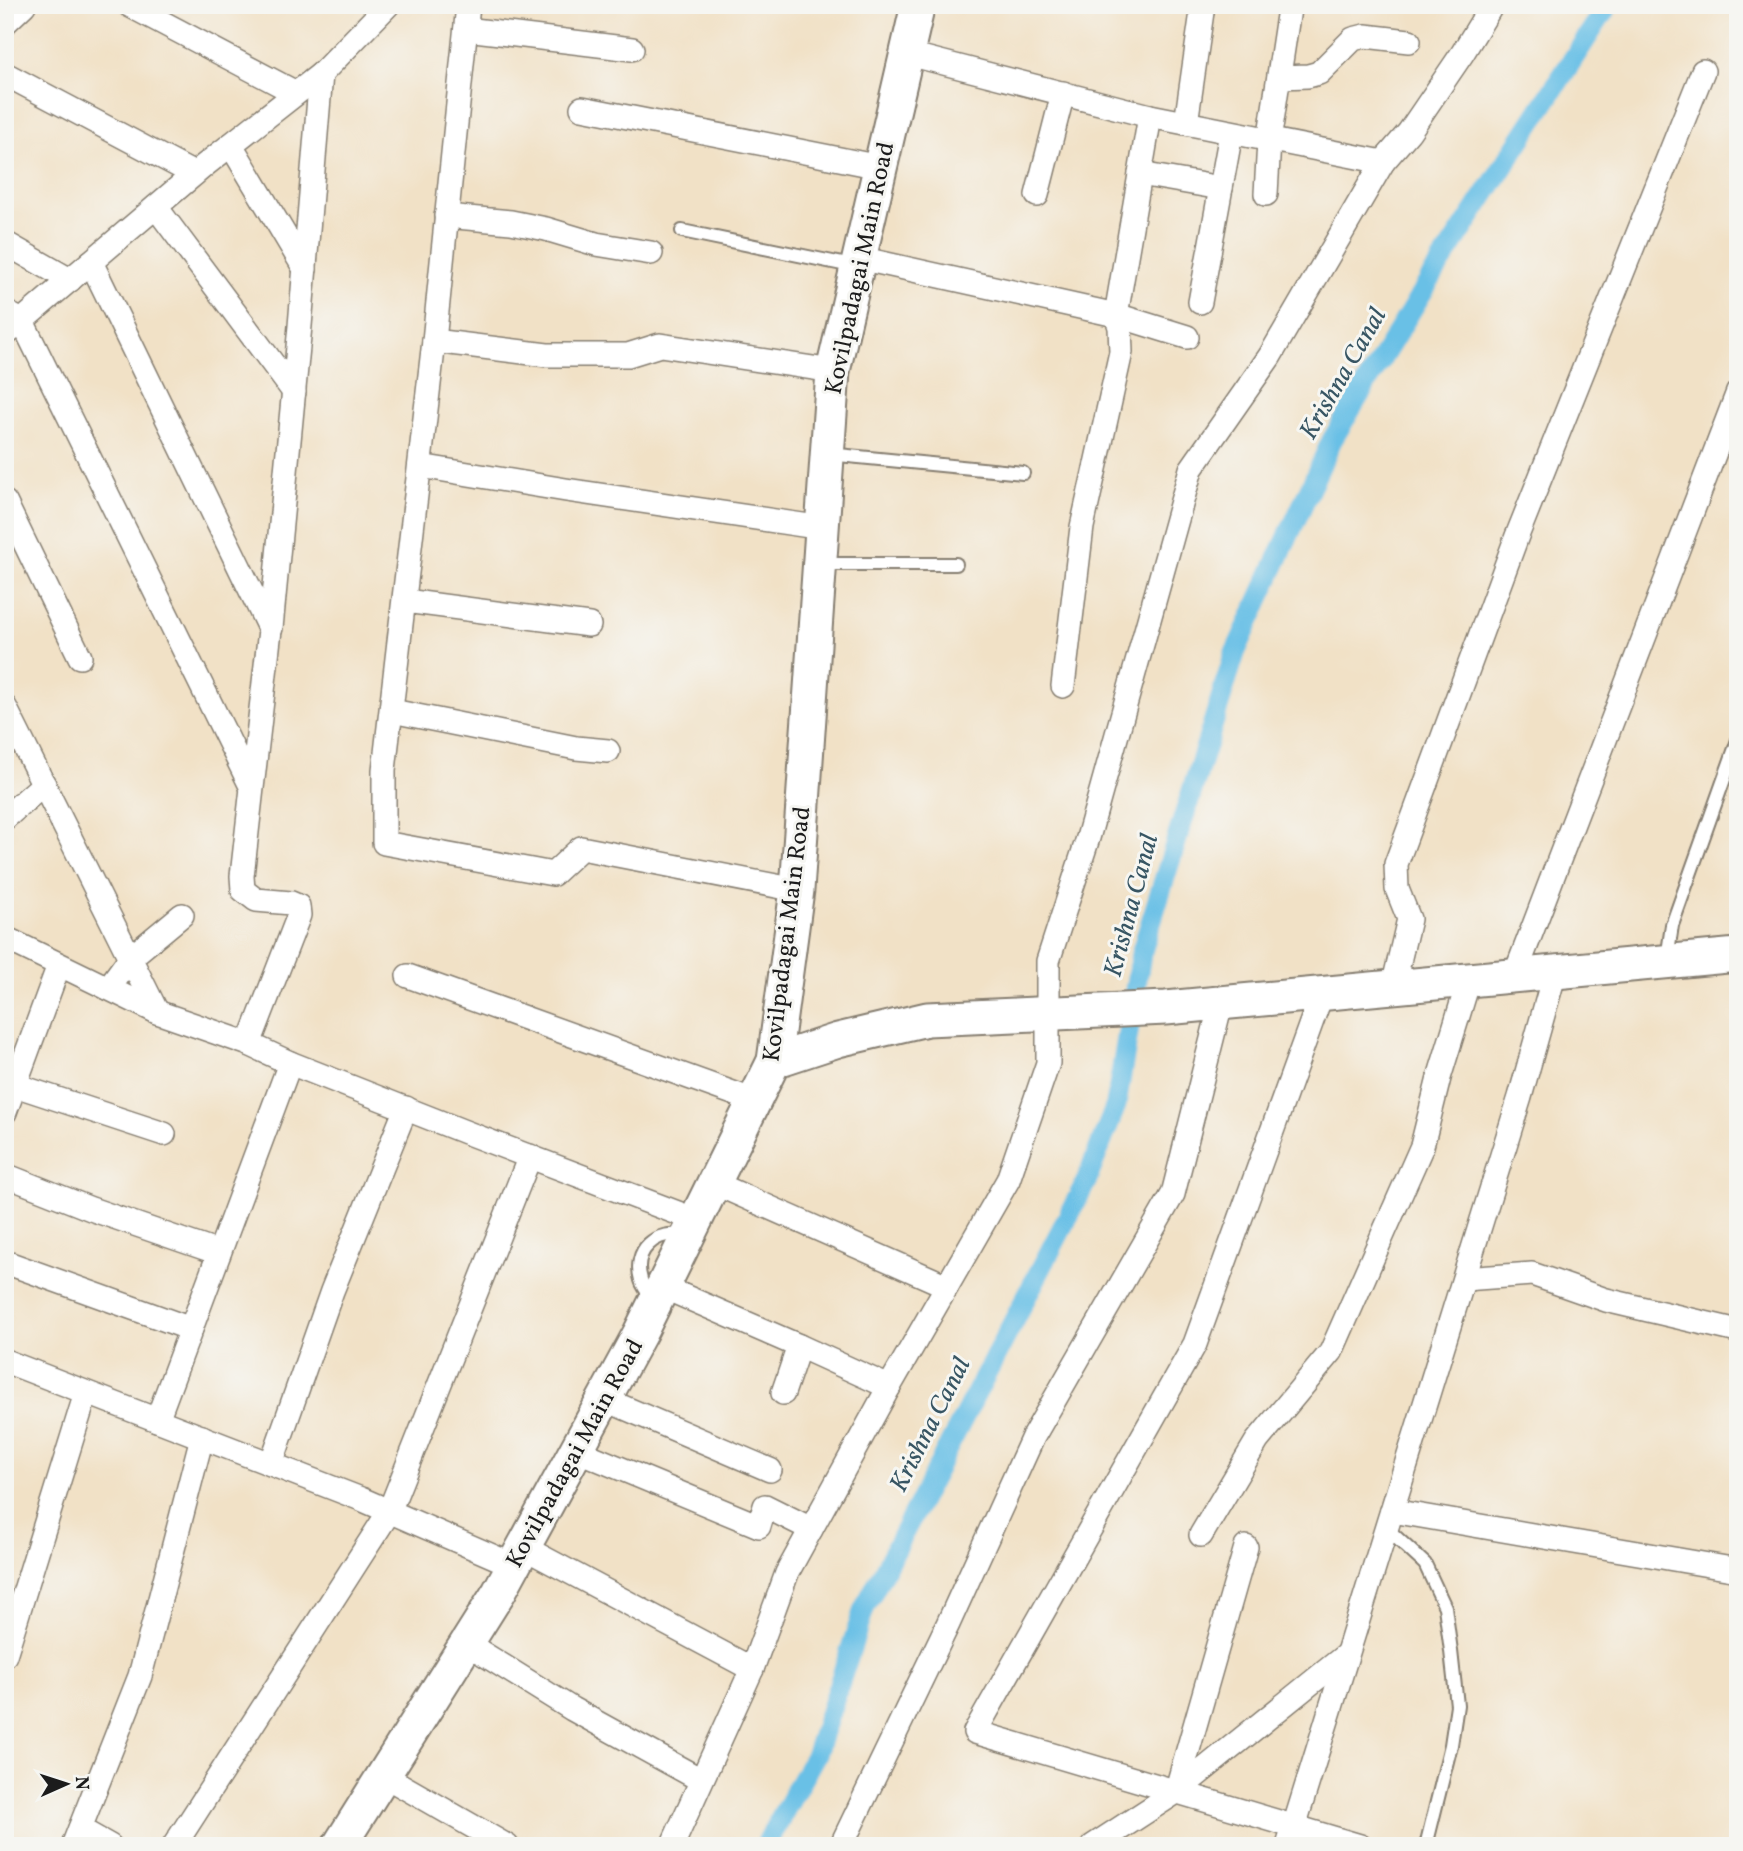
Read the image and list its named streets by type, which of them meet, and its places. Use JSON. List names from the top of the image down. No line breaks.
{"streets":{"street":["Kovilpadagai Main Road"]},"water":["Krishna Canal"],"north":"right"}
